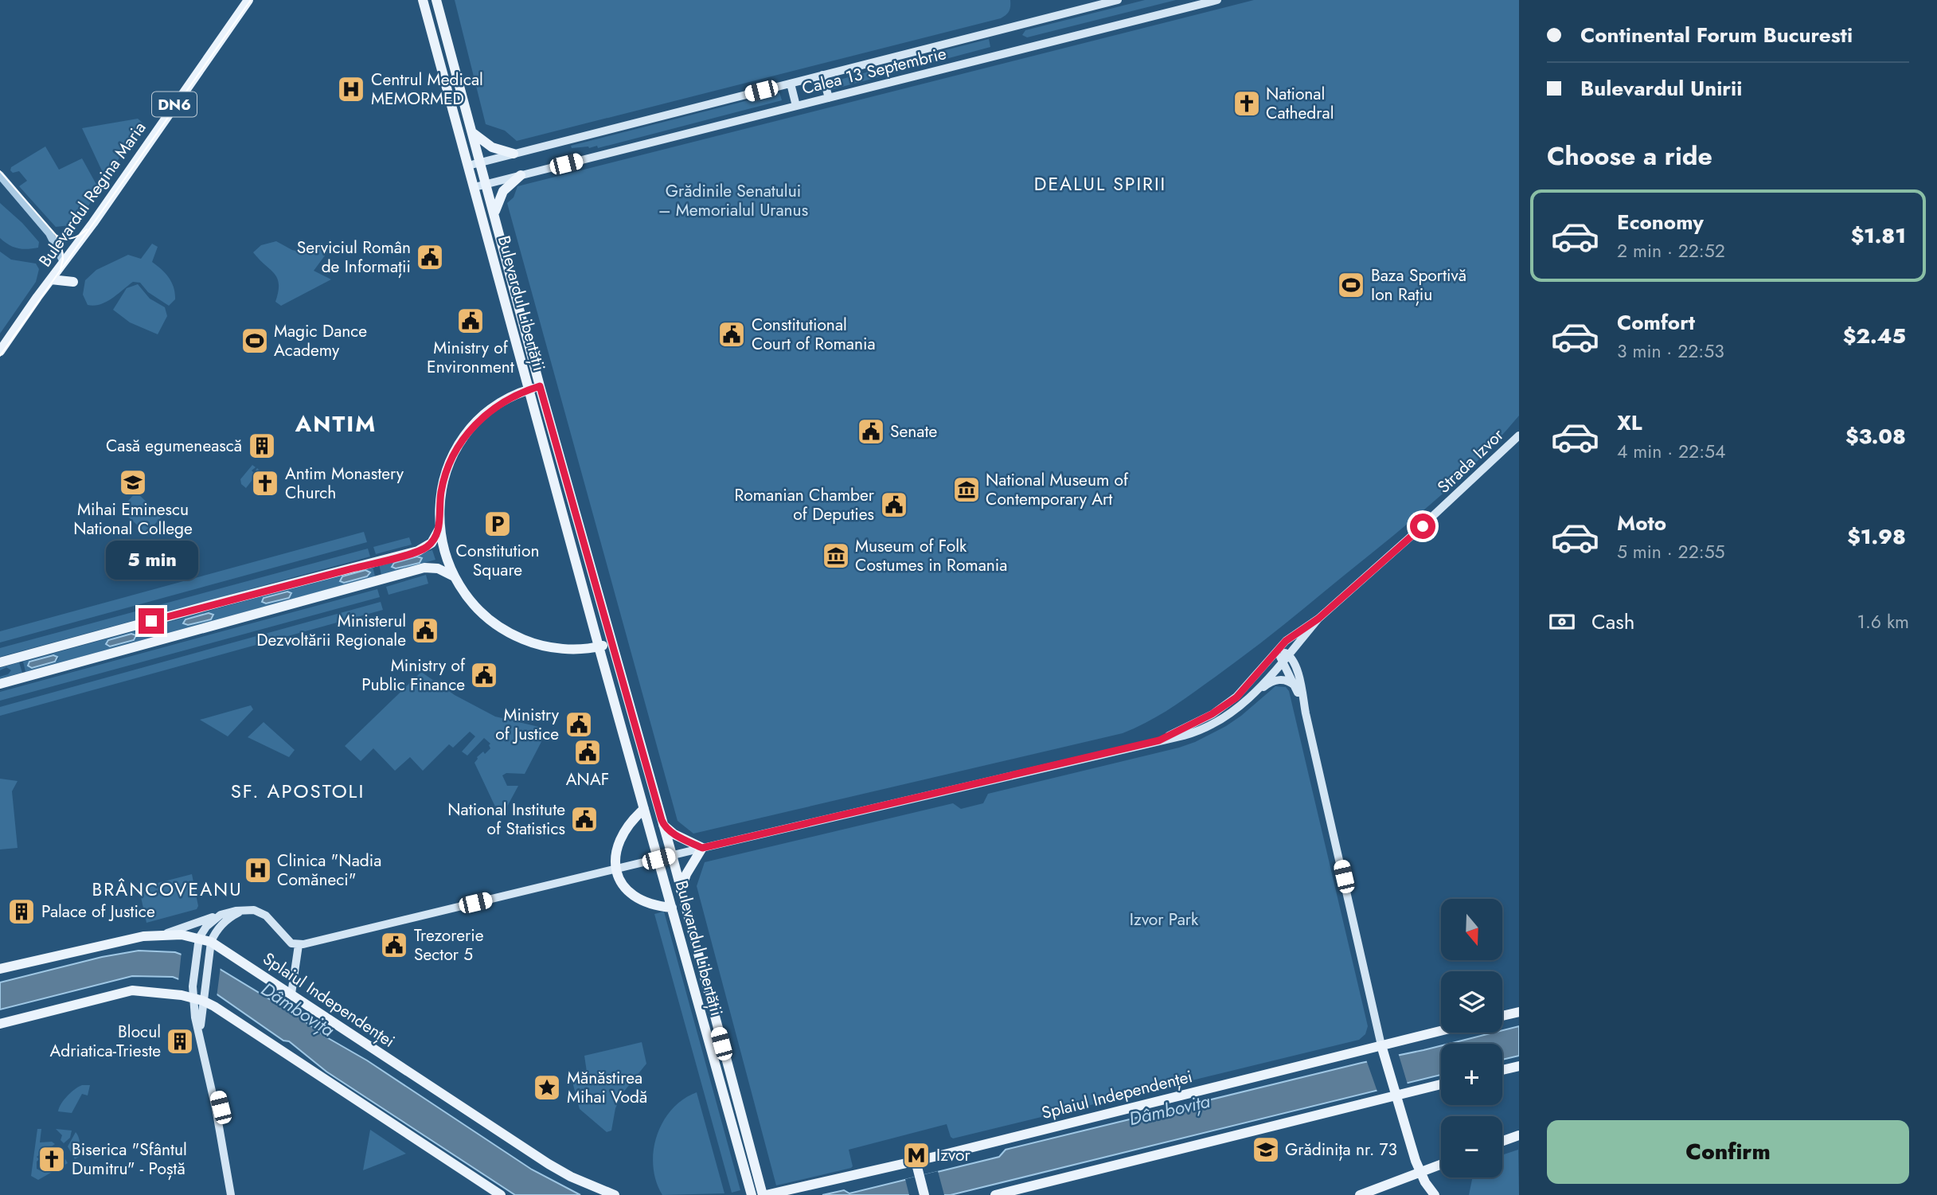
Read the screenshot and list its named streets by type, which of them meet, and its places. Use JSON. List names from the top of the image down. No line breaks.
{"streets":{"main road":["Calea 13 Septembrie","DN6","Bulevardul Regina Maria","Bulevardul Libertății","Strada Izvor","Splaiul Independenței"]},"crossings":[["Calea 13 Septembrie","Bulevardul Libertății"],["Bulevardul Libertății","Splaiul Independenței"]],"districts":["DEALUL SPIRII","ANTIM","SF. APOSTOLI","BRÂNCOVEANU"],"water":["Dâmbovița"],"parks":["Grădinile Senatului – Memorialul Uranus","Izvor Park"],"places":{"hospital":["Centrul Medical MEMORMED","Clinica \"Nadia Comăneci\""],"church":["National Cathedral","Antim Monastery Church","Biserica \"Sfântul Dumitru\" - Poștă"],"public building":["Serviciul Român de Informații","Ministry of Environment","Constitutional Court of Romania","Senate","Romanian Chamber of Deputies","Ministerul Dezvoltării Regionale","Ministry of Public Finance","Ministry of Justice","ANAF","National Institute of Statistics","Trezorerie Sector 5"],"sports":["Baza Sportivă Ion Rațiu","Magic Dance Academy"],"building":["Casă egumenească","Palace of Justice","Blocul Adriatica-Trieste"],"school or university":["Mihai Eminescu National College","Grădinița nr. 73"],"museum":["National Museum of Contemporary Art","Museum of Folk Costumes in Romania"],"parking":["Constitution Square"],"place":["Mănăstirea Mihai Vodă"],"metro station":["Izvor"]},"north":"bottom","page":{"banner":["Continental Forum Bucuresti","Bulevardul Unirii"],"heading":"Choose a ride","list":[{"name":"Economy","note":"2 min · 22:52","value":"$1.81"},{"name":"Comfort","note":"3 min · 22:53","value":"$2.45"},{"name":"XL","note":"4 min · 22:54","value":"$3.08"},{"name":"Moto","note":"5 min · 22:55","value":"$1.98"}],"bubble":"5 min","pay":["Cash","1.6 km"],"map_buttons":["+","−"],"buttons":"Confirm"}}
